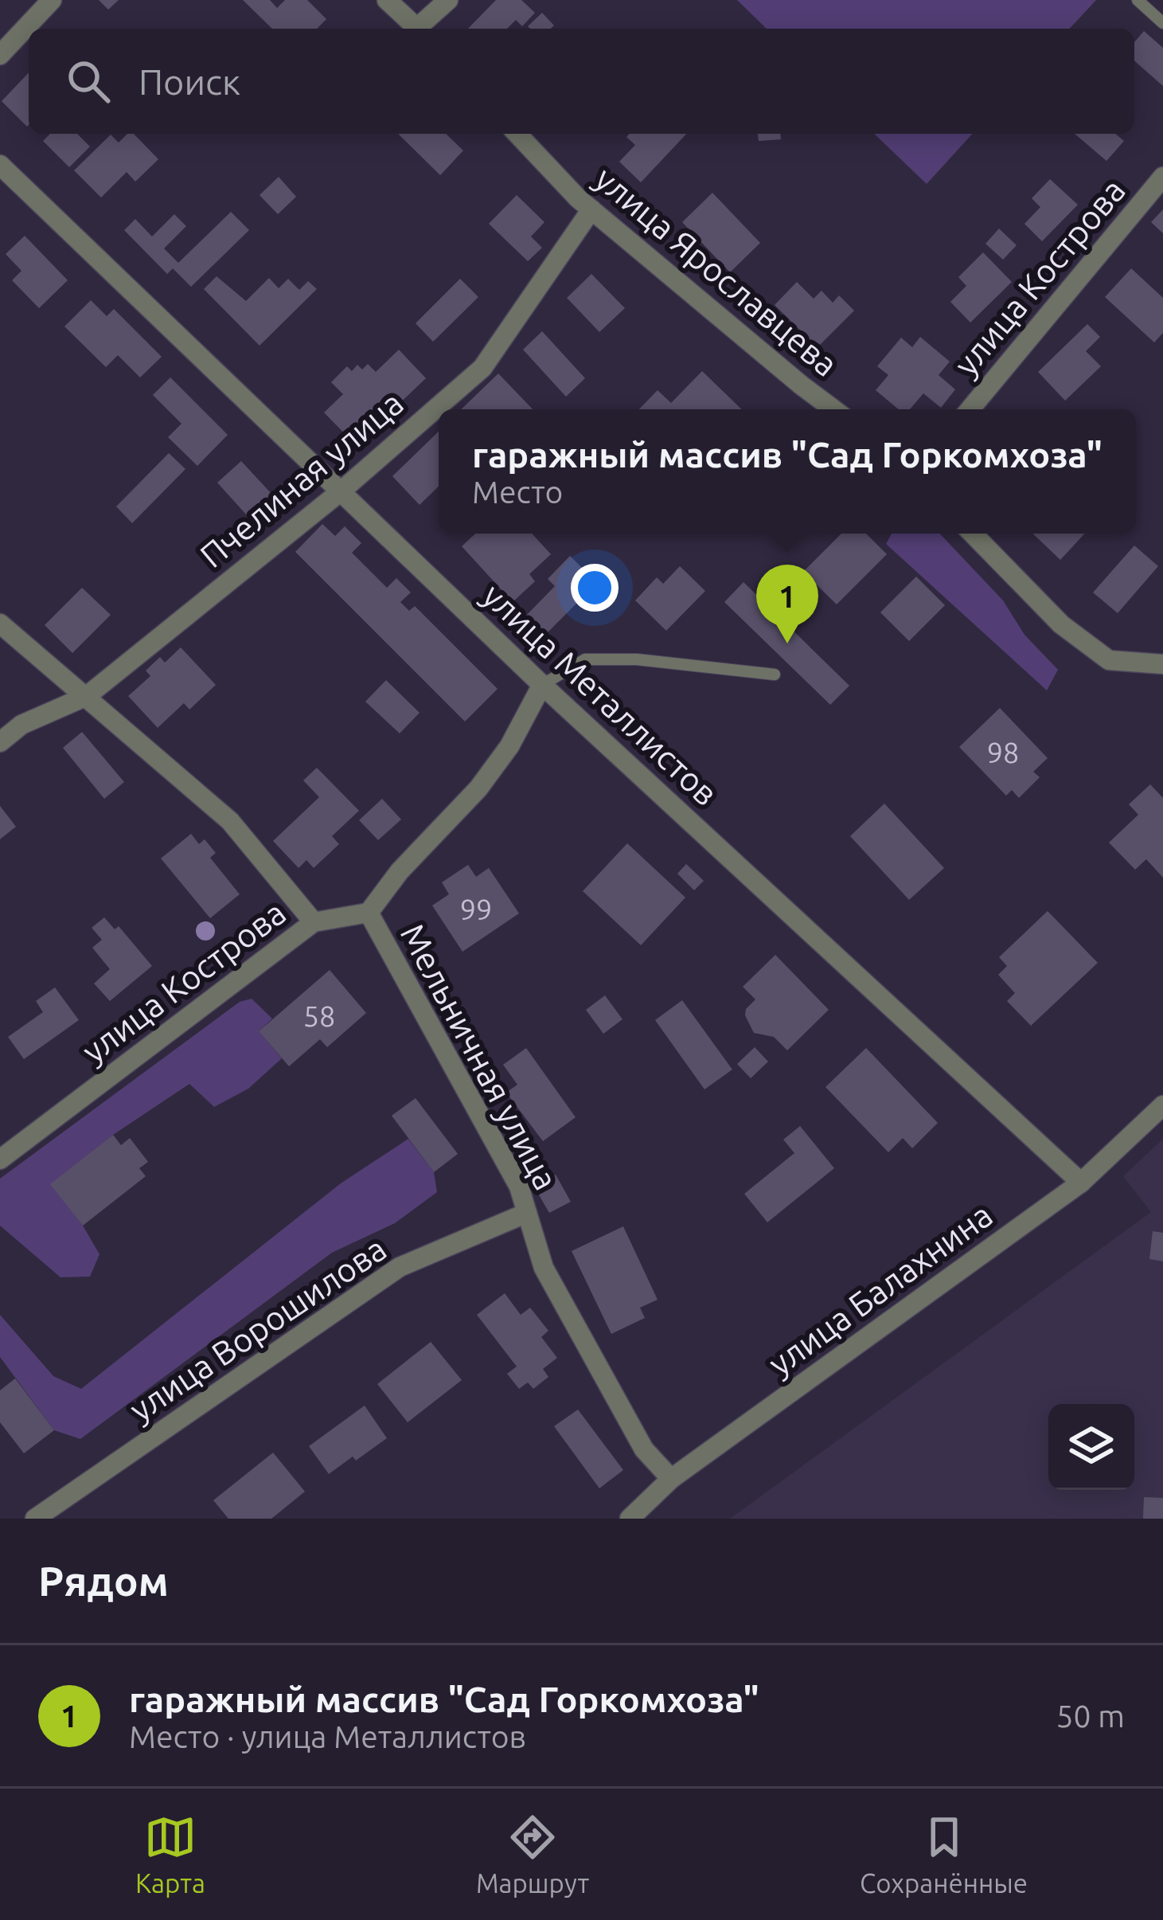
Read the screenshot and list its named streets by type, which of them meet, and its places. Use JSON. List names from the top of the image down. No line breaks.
{"streets":{"street":["улица Ярославцева","улица Кострова","Пчелиная улица","улица Металлистов","Мельничная улица","улица Балахнина","улица Ворошилова"]},"crossings":[["улица Ярославцева","Пчелиная улица"],["улица Кострова","Мельничная улица"],["Пчелиная улица","улица Металлистов"],["улица Металлистов","улица Балахнина"],["Мельничная улица","улица Балахнина"],["Мельничная улица","улица Ворошилова"]],"house_numbers":["98","99","58"],"page":{"search":"Поиск","popup":["гаражный массив \"Сад Горкомхоза\"","Место"],"pins":"1","heading":"Рядом","list":[{"mark":"1","name":"гаражный массив \"Сад Горкомхоза\"","note":"Место · улица Металлистов","value":"50 m"}],"nav":["Карта","Маршрут","Сохранённые"]}}
